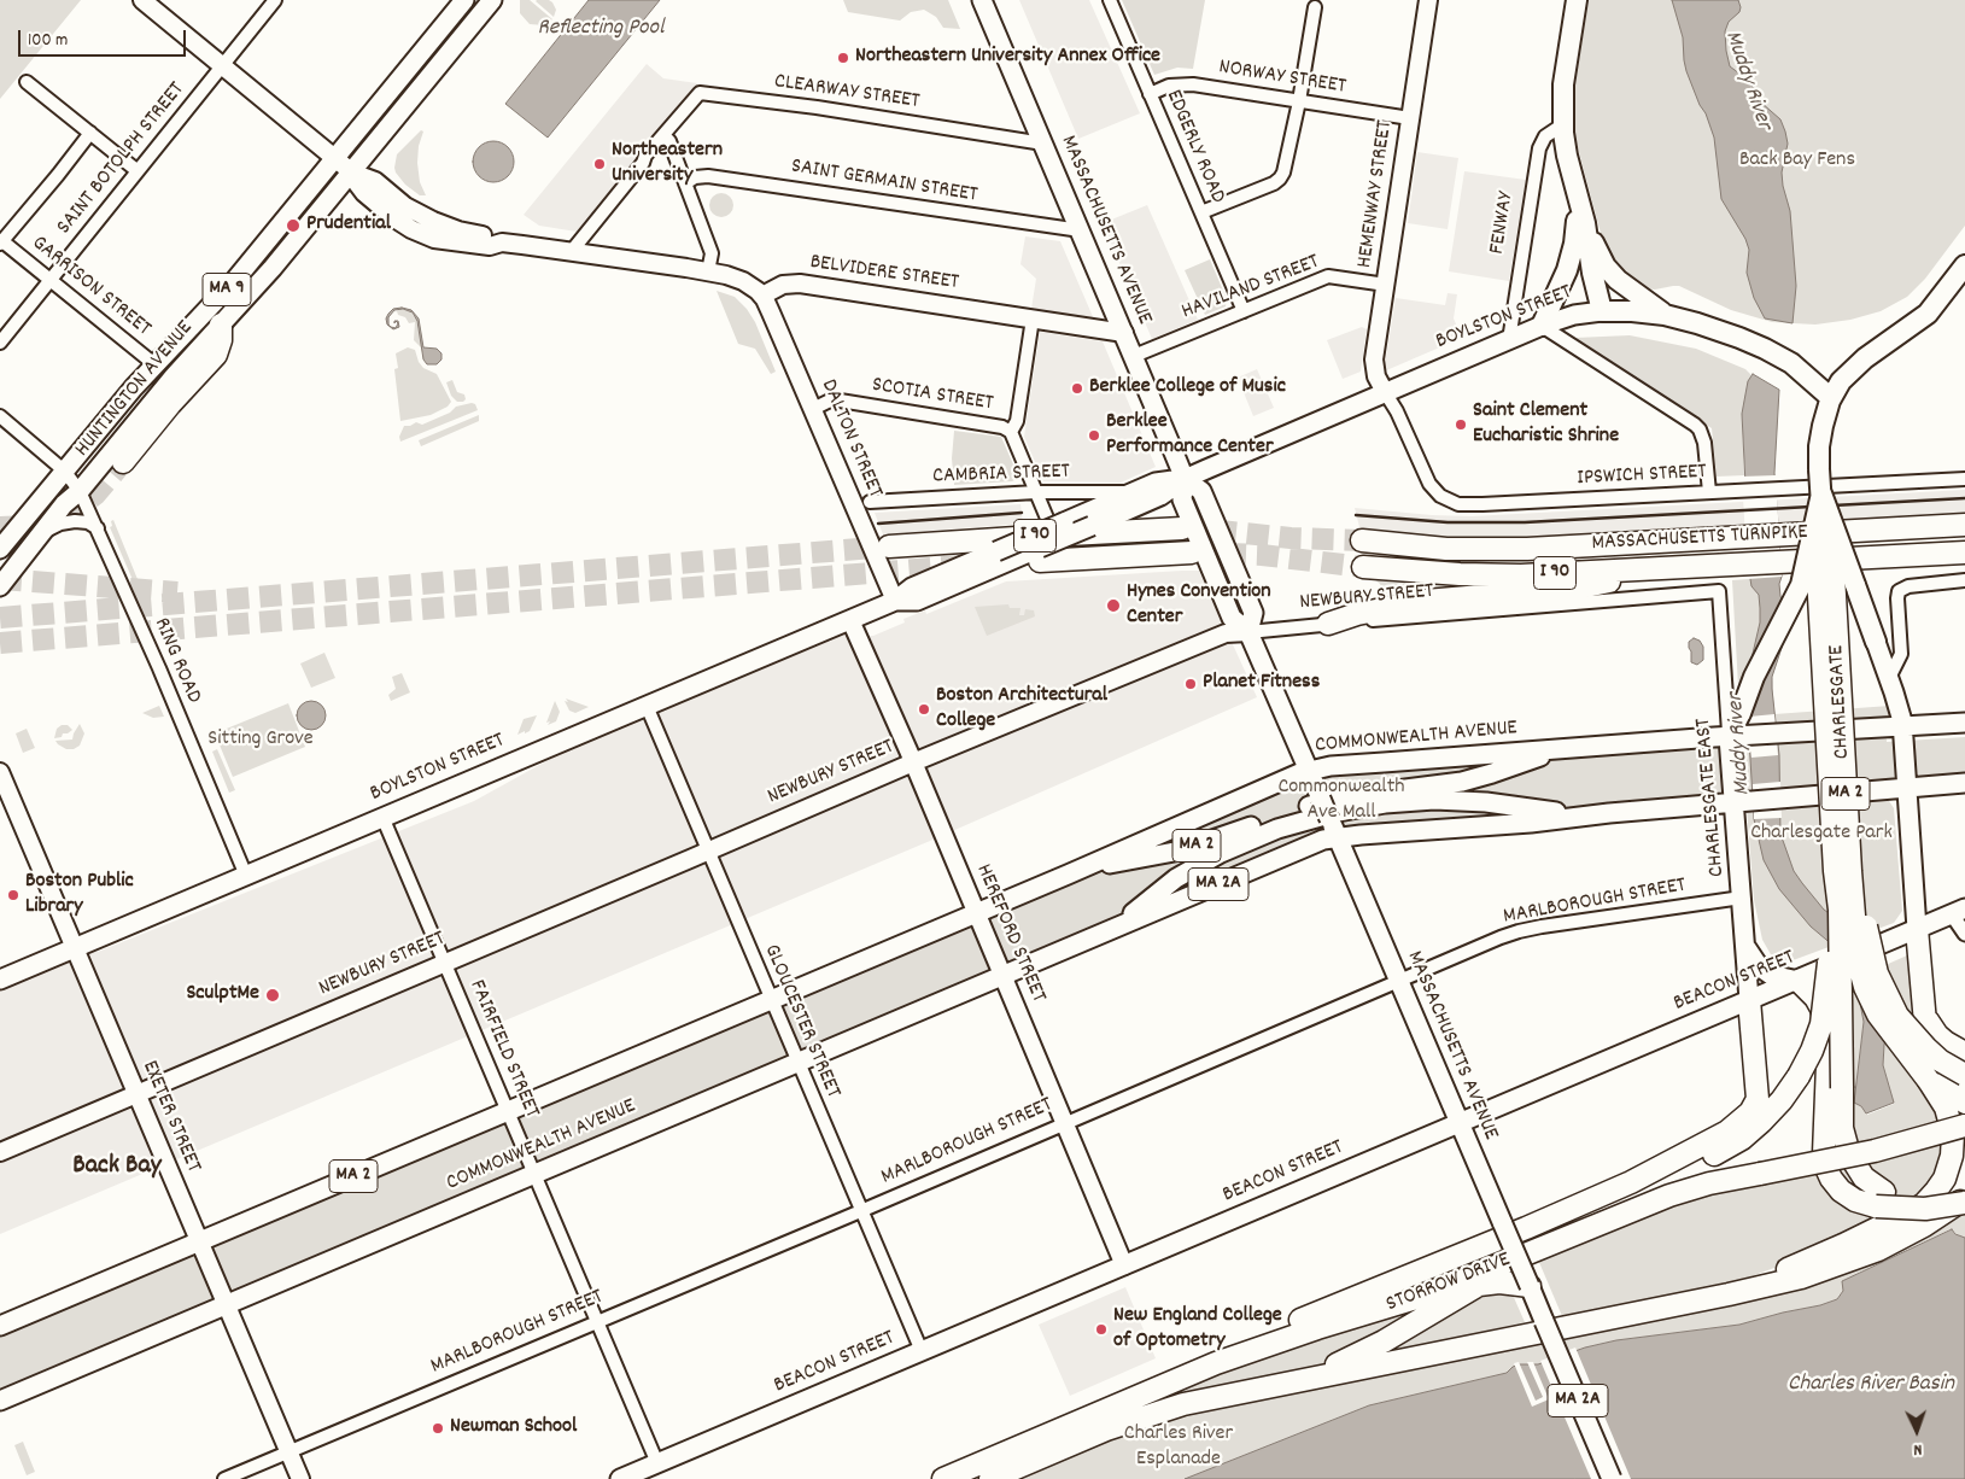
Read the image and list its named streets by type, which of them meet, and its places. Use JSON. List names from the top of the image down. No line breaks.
{"streets":{"highway":["BOYLSTON STREET","I 90","MASSACHUSETTS TURNPIKE","CHARLESGATE","STORROW DRIVE"],"main road":["HEMENWAY STREET","MASSACHUSETTS AVENUE","BELVIDERE STREET","MA 9","HUNTINGTON AVENUE","DALTON STREET","NEWBURY STREET","COMMONWEALTH AVENUE","MA 2","CHARLESGATE EAST","MA 2A","HEREFORD STREET","BEACON STREET","EXETER STREET"],"street":["NORWAY STREET","CLEARWAY STREET","EDGERLY ROAD","SAINT BOTOLPH STREET","SAINT GERMAIN STREET","FENWAY","GARRISON STREET","HAVILAND STREET","SCOTIA STREET","CAMBRIA STREET","IPSWICH STREET","RING ROAD","MARLBOROUGH STREET","GLOUCESTER STREET","FAIRFIELD STREET"]},"crossings":[["NORWAY STREET","EDGERLY ROAD"],["NORWAY STREET","HEMENWAY STREET"],["CLEARWAY STREET","MASSACHUSETTS AVENUE"],["EDGERLY ROAD","HAVILAND STREET"],["SAINT BOTOLPH STREET","GARRISON STREET"],["SAINT GERMAIN STREET","MASSACHUSETTS AVENUE"],["HEMENWAY STREET","HAVILAND STREET"],["HEMENWAY STREET","BOYLSTON STREET"],["HEMENWAY STREET","IPSWICH STREET"],["FENWAY","BOYLSTON STREET"],["MASSACHUSETTS AVENUE","BELVIDERE STREET"],["MASSACHUSETTS AVENUE","HAVILAND STREET"],["MASSACHUSETTS AVENUE","BOYLSTON STREET"],["MASSACHUSETTS AVENUE","NEWBURY STREET"],["MASSACHUSETTS AVENUE","COMMONWEALTH AVENUE"],["MASSACHUSETTS AVENUE","MARLBOROUGH STREET"],["MASSACHUSETTS AVENUE","BEACON STREET"],["BELVIDERE STREET","DALTON STREET"],["GARRISON STREET","HUNTINGTON AVENUE"],["BOYLSTON STREET","DALTON STREET"],["BOYLSTON STREET","CAMBRIA STREET"],["BOYLSTON STREET","IPSWICH STREET"],["BOYLSTON STREET","I 90"],["BOYLSTON STREET","RING ROAD"],["BOYLSTON STREET","CHARLESGATE"],["BOYLSTON STREET","HEREFORD STREET"],["BOYLSTON STREET","GLOUCESTER STREET"],["BOYLSTON STREET","FAIRFIELD STREET"],["BOYLSTON STREET","EXETER STREET"],["HUNTINGTON AVENUE","RING ROAD"],["SCOTIA STREET","DALTON STREET"],["NEWBURY STREET","CHARLESGATE EAST"],["NEWBURY STREET","HEREFORD STREET"],["NEWBURY STREET","GLOUCESTER STREET"],["NEWBURY STREET","FAIRFIELD STREET"],["NEWBURY STREET","EXETER STREET"],["COMMONWEALTH AVENUE","CHARLESGATE EAST"],["COMMONWEALTH AVENUE","HEREFORD STREET"],["COMMONWEALTH AVENUE","GLOUCESTER STREET"],["COMMONWEALTH AVENUE","FAIRFIELD STREET"],["COMMONWEALTH AVENUE","EXETER STREET"],["CHARLESGATE EAST","MARLBOROUGH STREET"],["CHARLESGATE EAST","BEACON STREET"],["MARLBOROUGH STREET","HEREFORD STREET"],["MARLBOROUGH STREET","GLOUCESTER STREET"],["MARLBOROUGH STREET","FAIRFIELD STREET"],["MARLBOROUGH STREET","EXETER STREET"],["HEREFORD STREET","BEACON STREET"],["BEACON STREET","GLOUCESTER STREET"],["BEACON STREET","FAIRFIELD STREET"]],"districts":["Back Bay"],"water":["Reflecting Pool","Muddy River","Charles River Basin"],"parks":["Back Bay Fens","Sitting Grove","Commonwealth Ave Mall","Charlesgate Park","Charles River Esplanade"],"places":["Northeastern University Annex Office","Northeastern University","Prudential","Berklee College of Music","Saint Clement Eucharistic Shrine","Berklee Performance Center","Hynes Convention Center","Planet Fitness","Boston Architectural College","Boston Public Library","SculptMe","New England College of Optometry","Newman School"],"scale_bar":"100 m","north":"bottom"}
